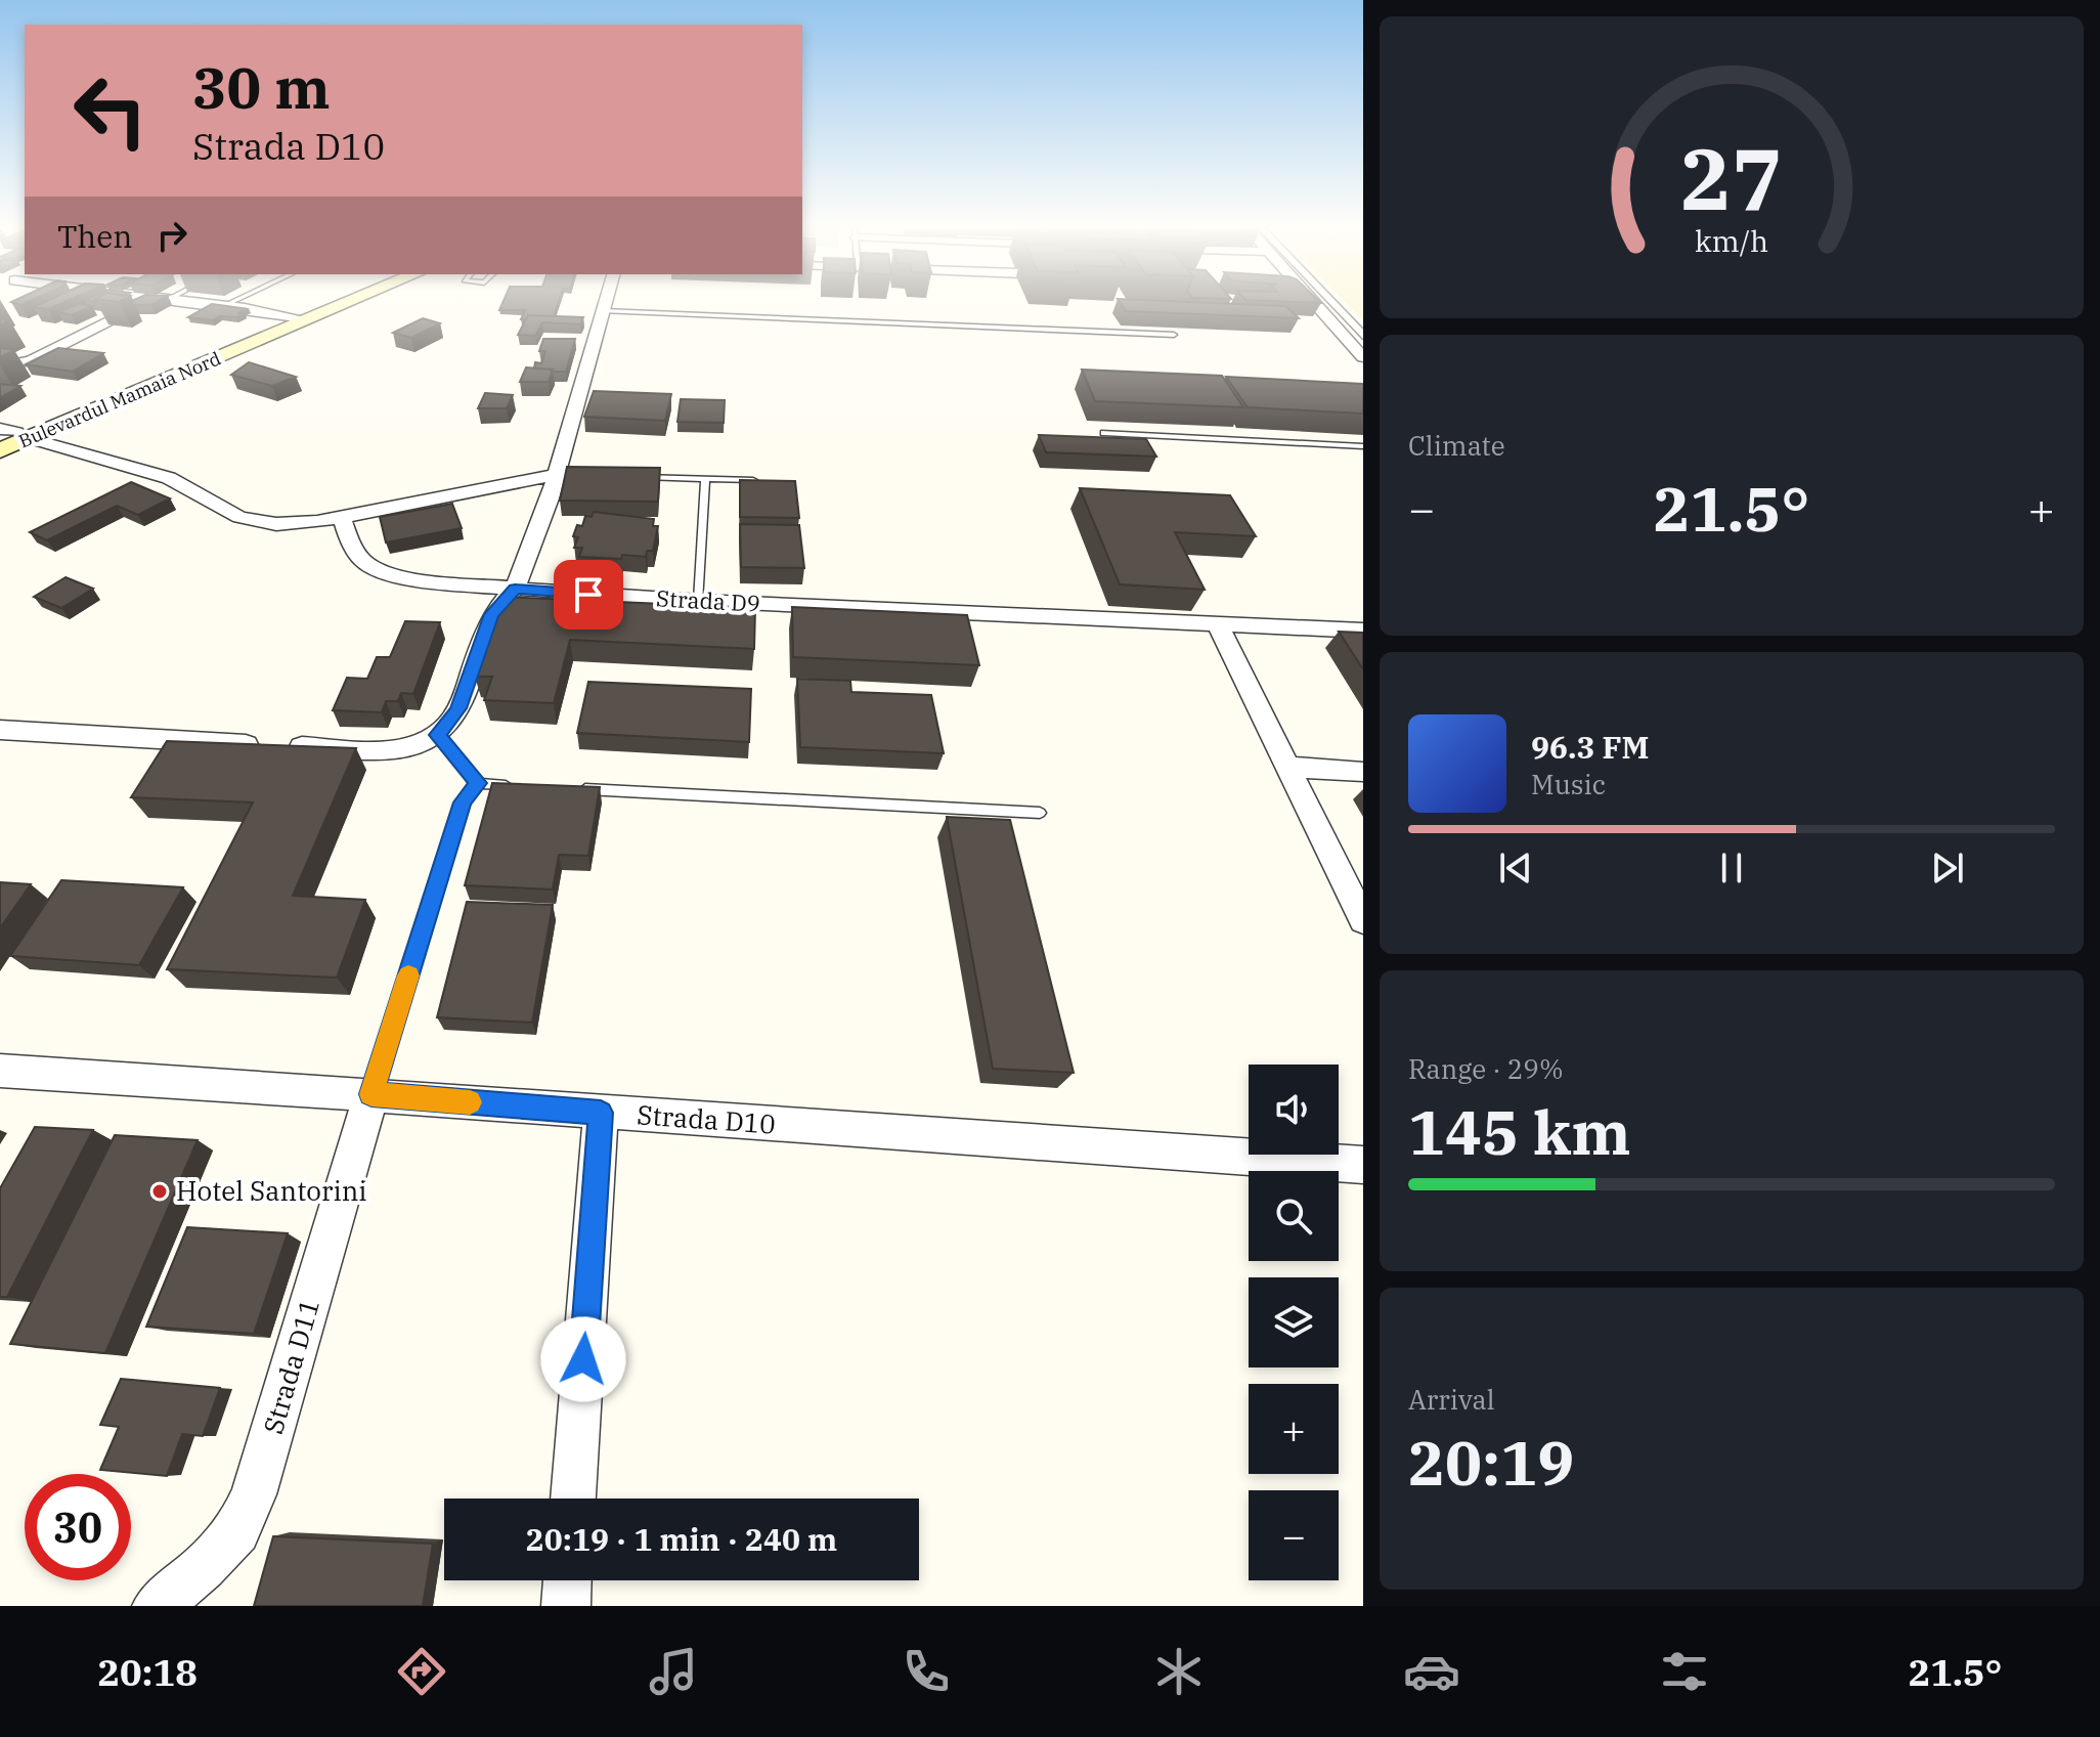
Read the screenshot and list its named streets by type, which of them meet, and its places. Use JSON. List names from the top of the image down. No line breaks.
{"streets":{"main road":["Bulevardul Mamaia Nord"],"street":["Strada D9","Strada D10","Strada D11"]},"crossings":[["Strada D10","Strada D11"]],"places":["Hotel Santorini"],"page":{"turn":["30 m","Strada D10"],"then":"Then","tile":["Climate",["Range · 29%","145 km"],["Arrival","20:19"]],"heat":["−","21.5°","+"],"song":["96.3 FM","Music"],"map_buttons":["+","−"],"limit":"30","trip":"20:19 · 1 min · 240 m","tabs":["20:18","21.5°"],"gauge":["27","km/h"]}}
